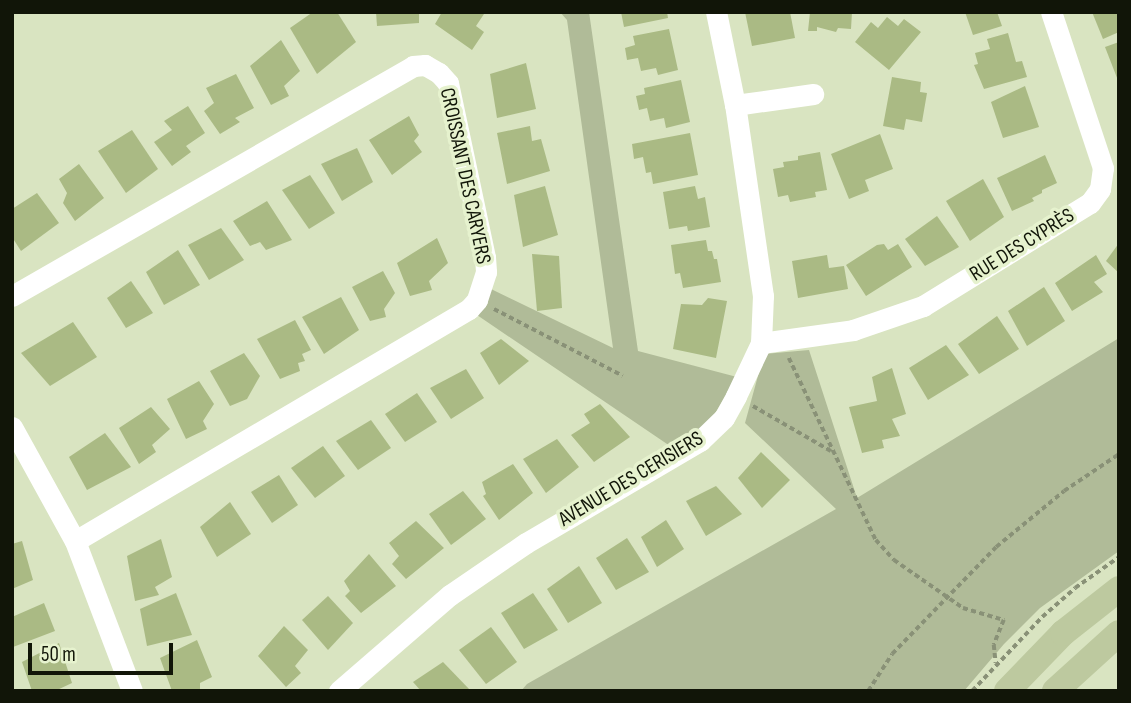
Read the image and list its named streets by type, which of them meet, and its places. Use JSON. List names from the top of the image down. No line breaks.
{"streets":{"street":["CROISSANT DES CARYERS","RUE DES CYPRÈS","AVENUE DES CERISIERS"]},"crossings":[["RUE DES CYPRÈS","AVENUE DES CERISIERS"]],"scale_bar":"50 m"}
